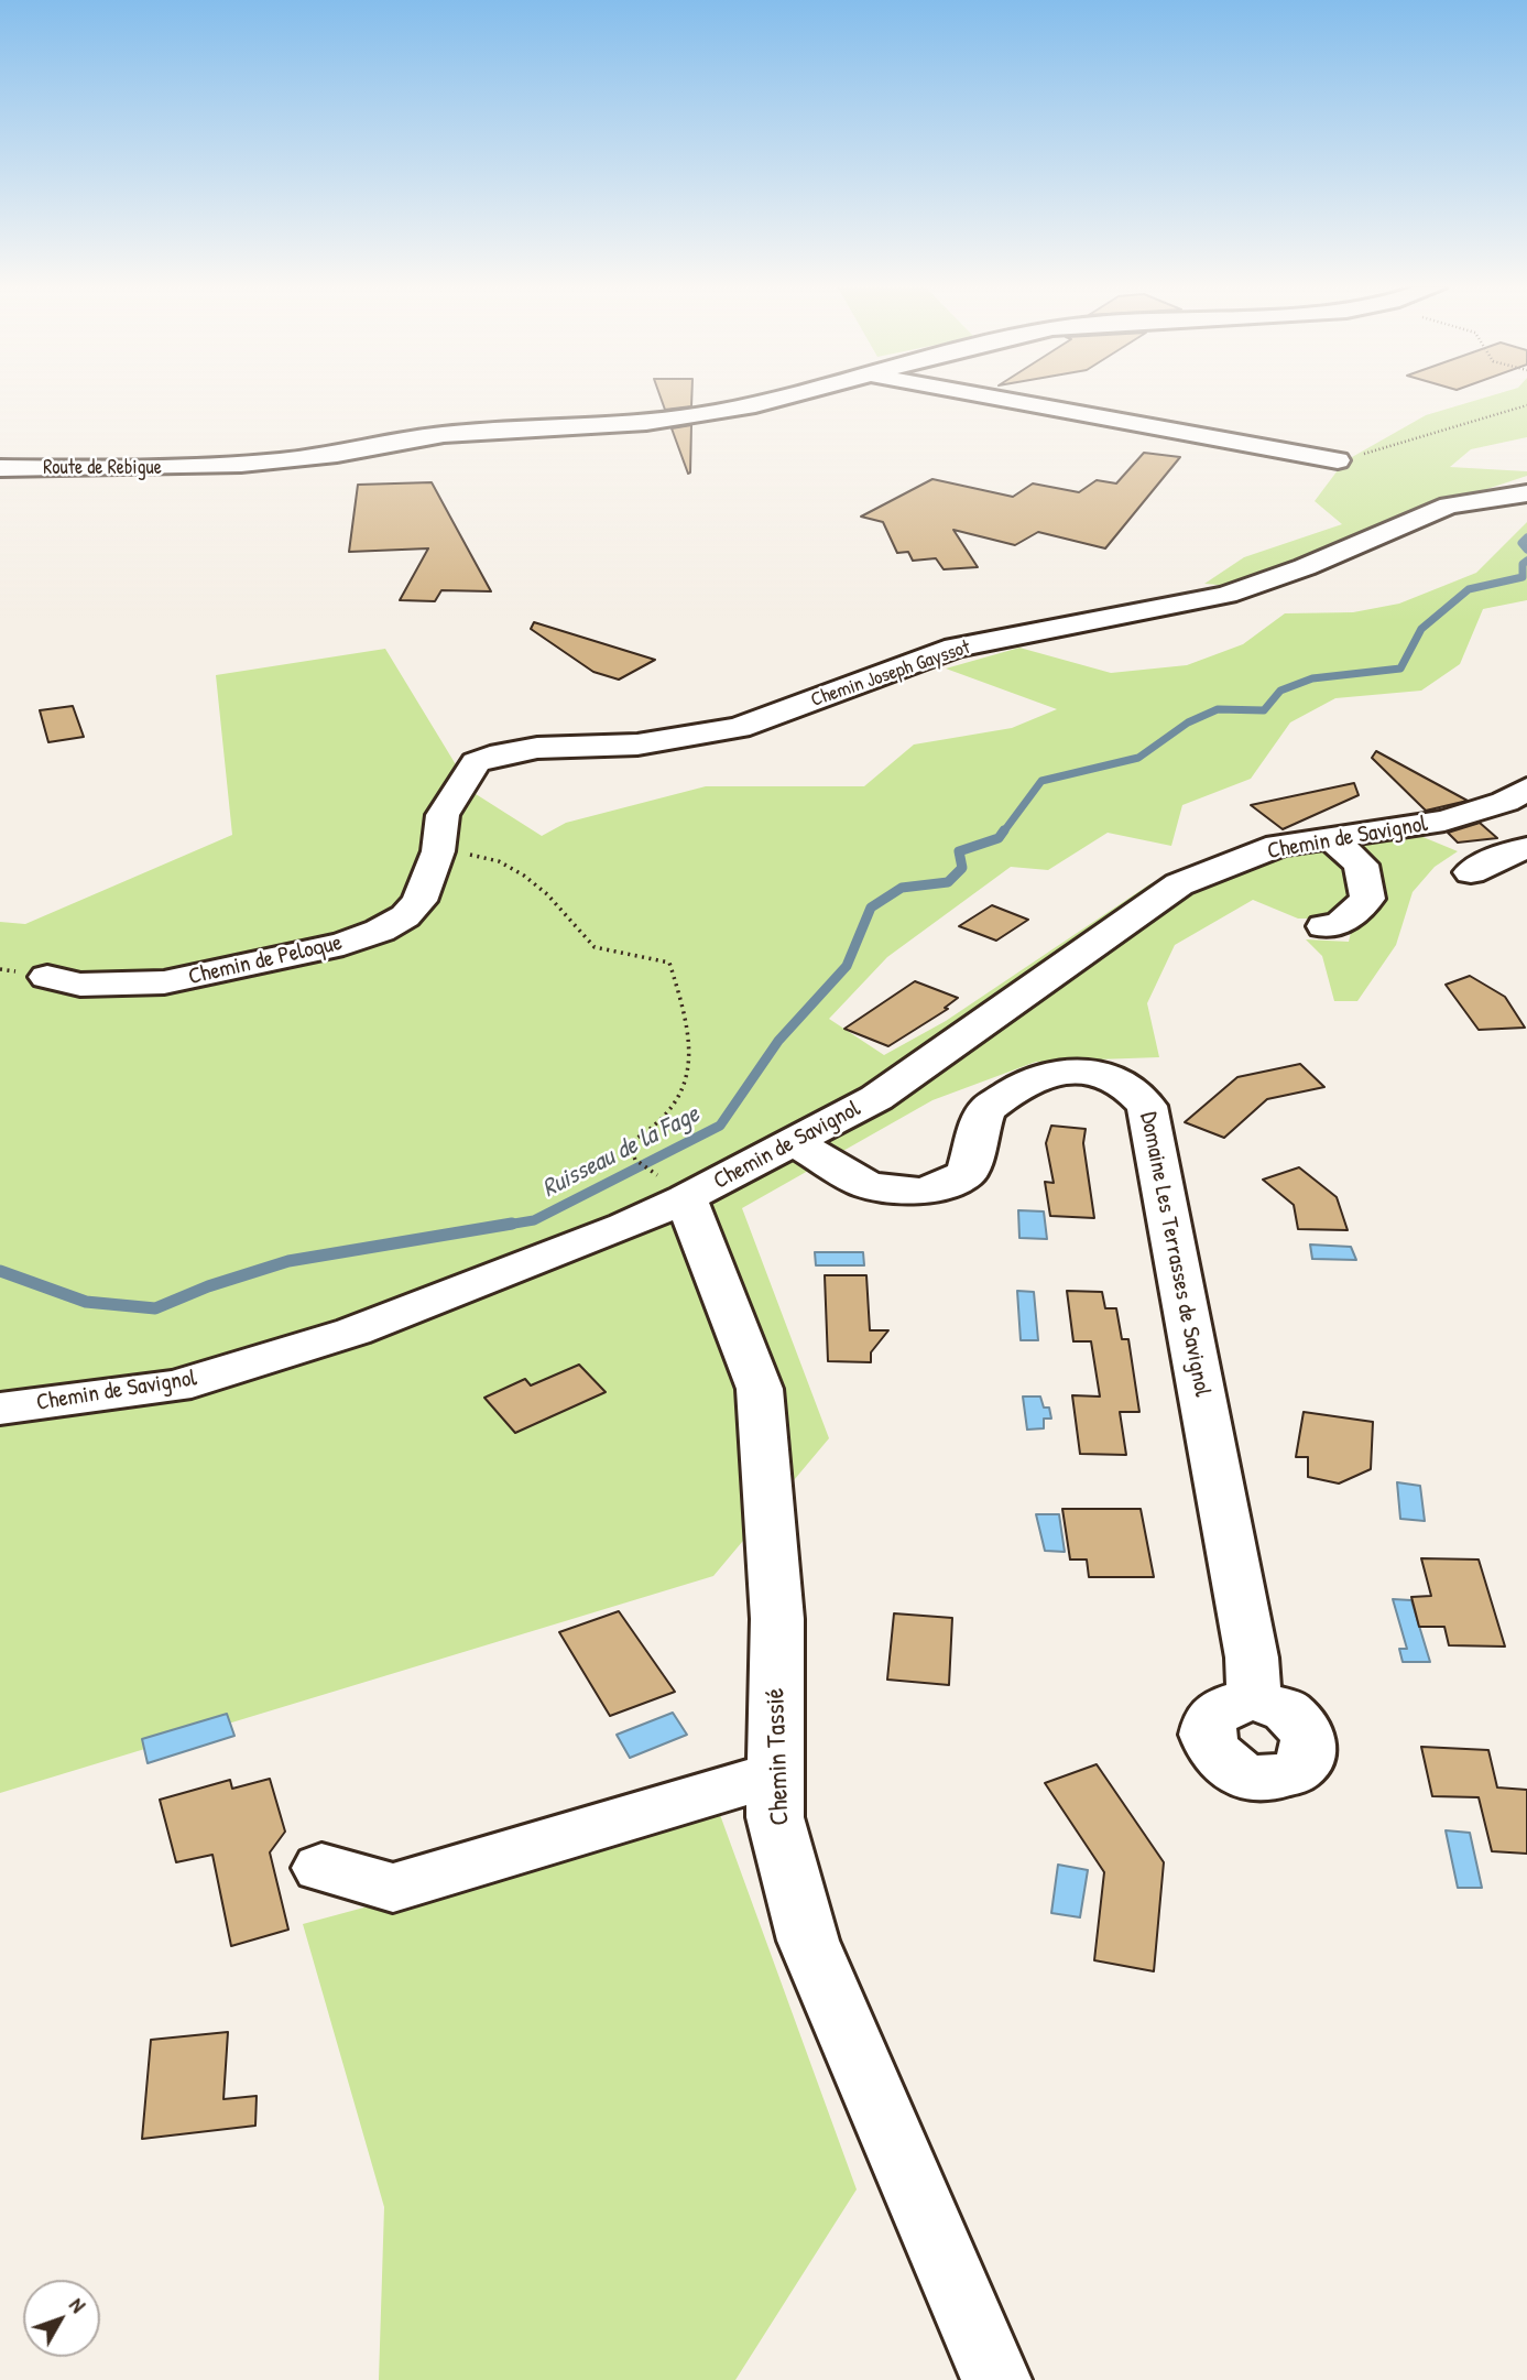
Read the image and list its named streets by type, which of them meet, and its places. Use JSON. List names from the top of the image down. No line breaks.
{"streets":{"street":["Route de Rebigue","Chemin Joseph Gayssot","Chemin de Savignol","Chemin de Peloque","Domaine Les Terrasses de Savignol","Chemin Tassié"]},"crossings":[["Chemin Joseph Gayssot","Chemin de Peloque"],["Chemin de Savignol","Domaine Les Terrasses de Savignol"],["Chemin de Savignol","Chemin Tassié"]],"water":["Ruisseau de la Fage"],"north":"top right"}
